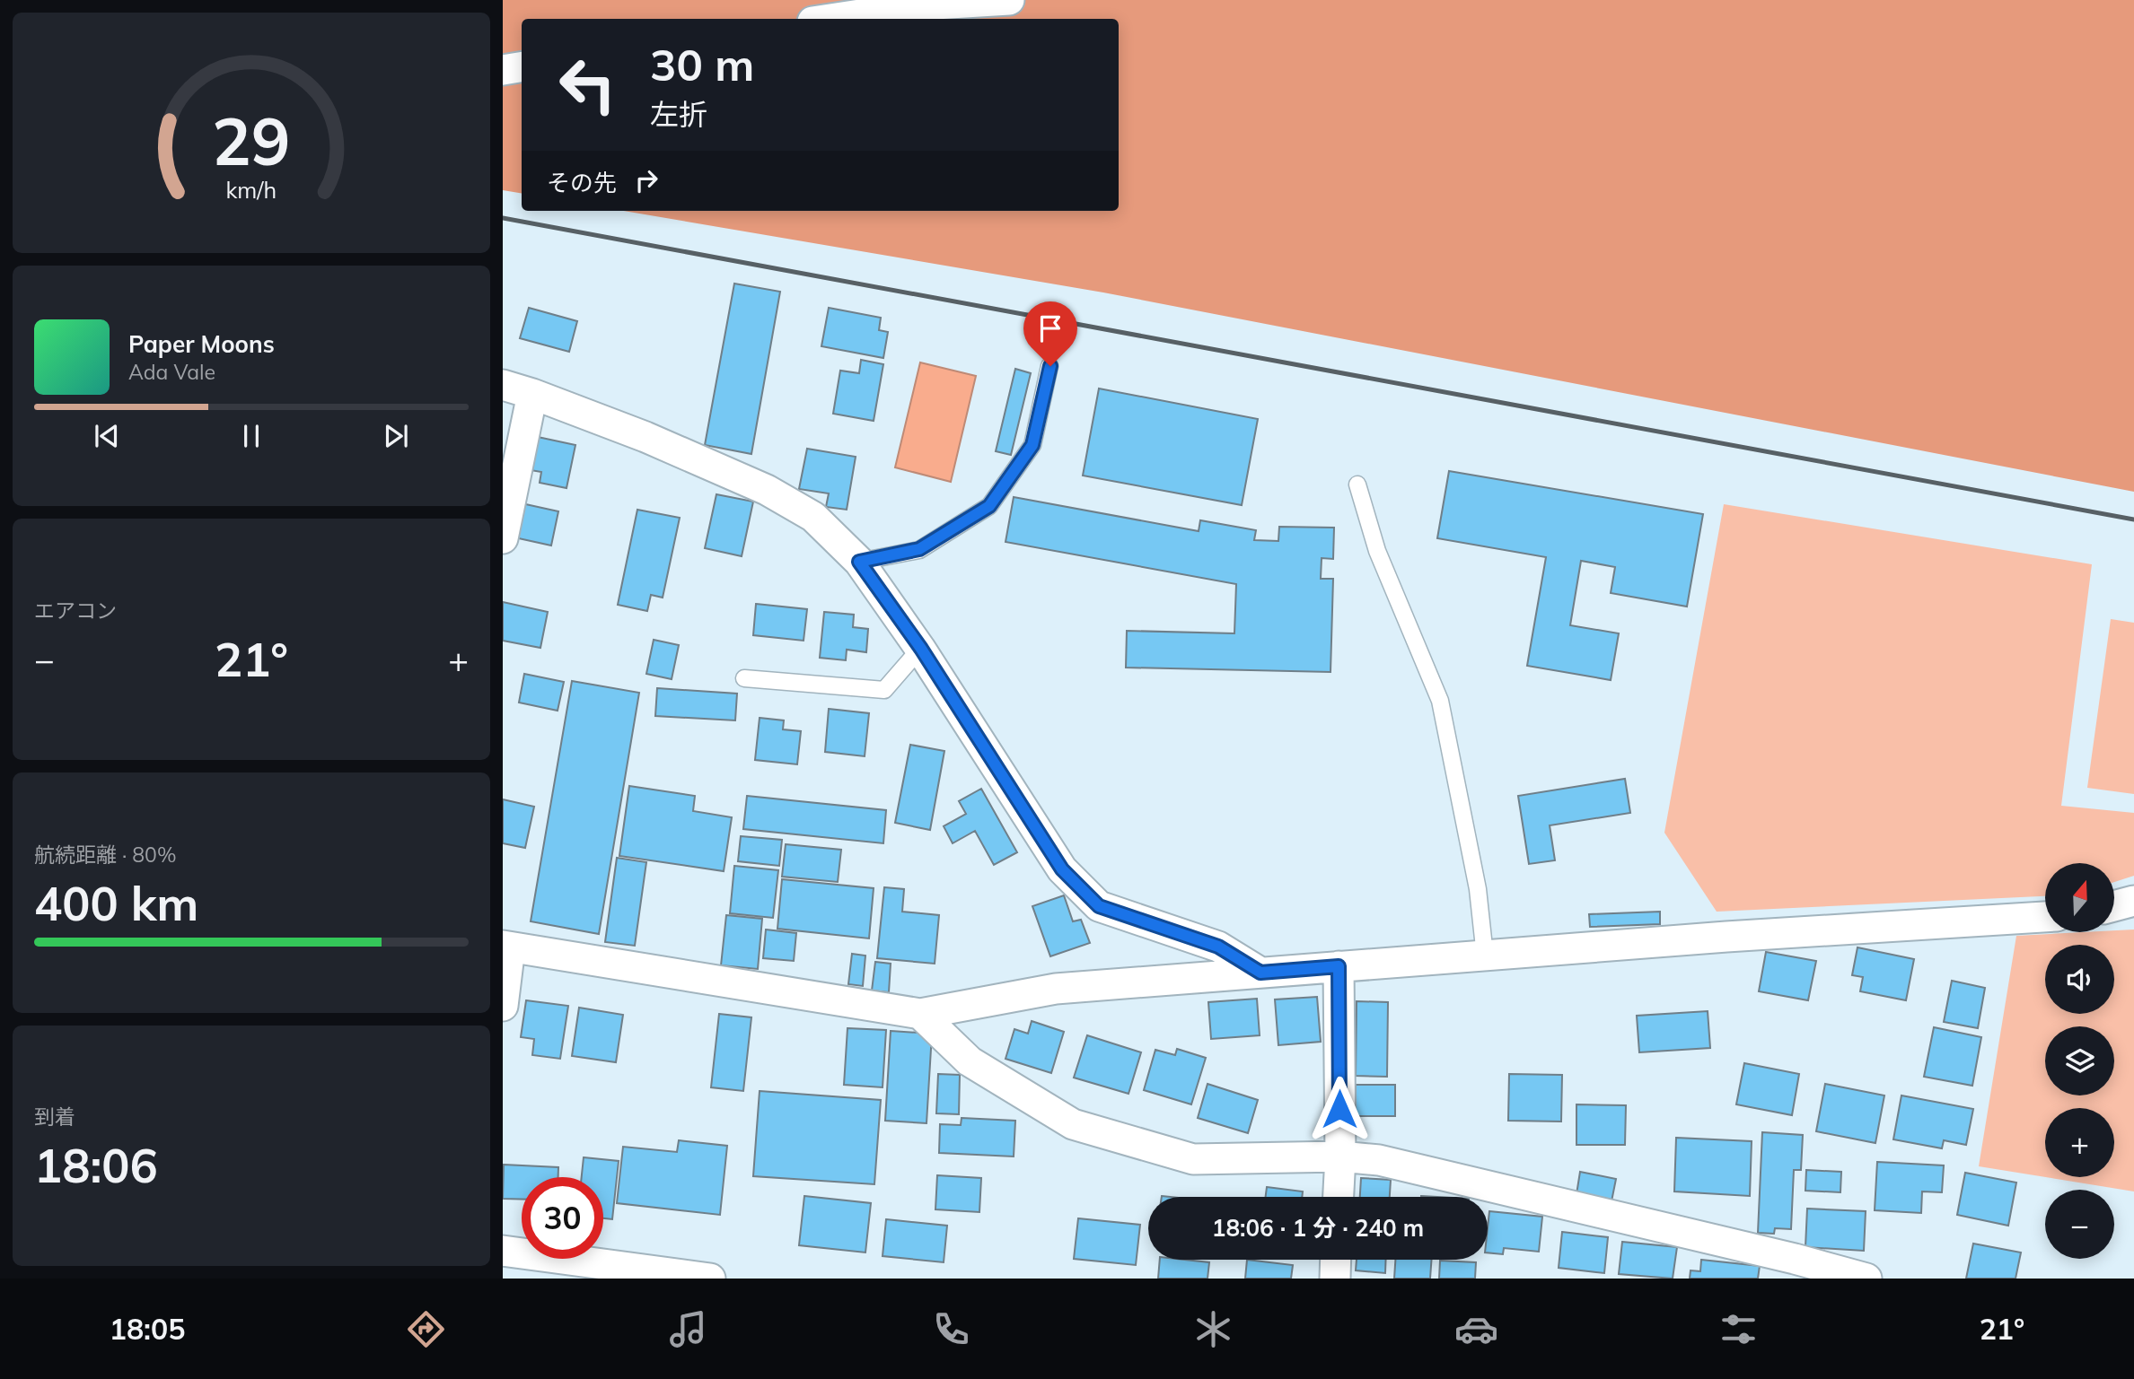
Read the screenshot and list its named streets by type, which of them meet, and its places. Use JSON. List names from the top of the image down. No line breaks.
{"north":"top","page":{"turn":["30 m","左折"],"then":"その先","song":["Paper Moons","Ada Vale"],"tile":["エアコン",["航続距離 · 80%","400 km"],["到着","18:06"]],"heat":["−","21°","+"],"map_buttons":["+","−"],"limit":"30","trip":"18:06 · 1 分 · 240 m","tabs":["18:05","21°"],"gauge":["29","km/h"]}}
